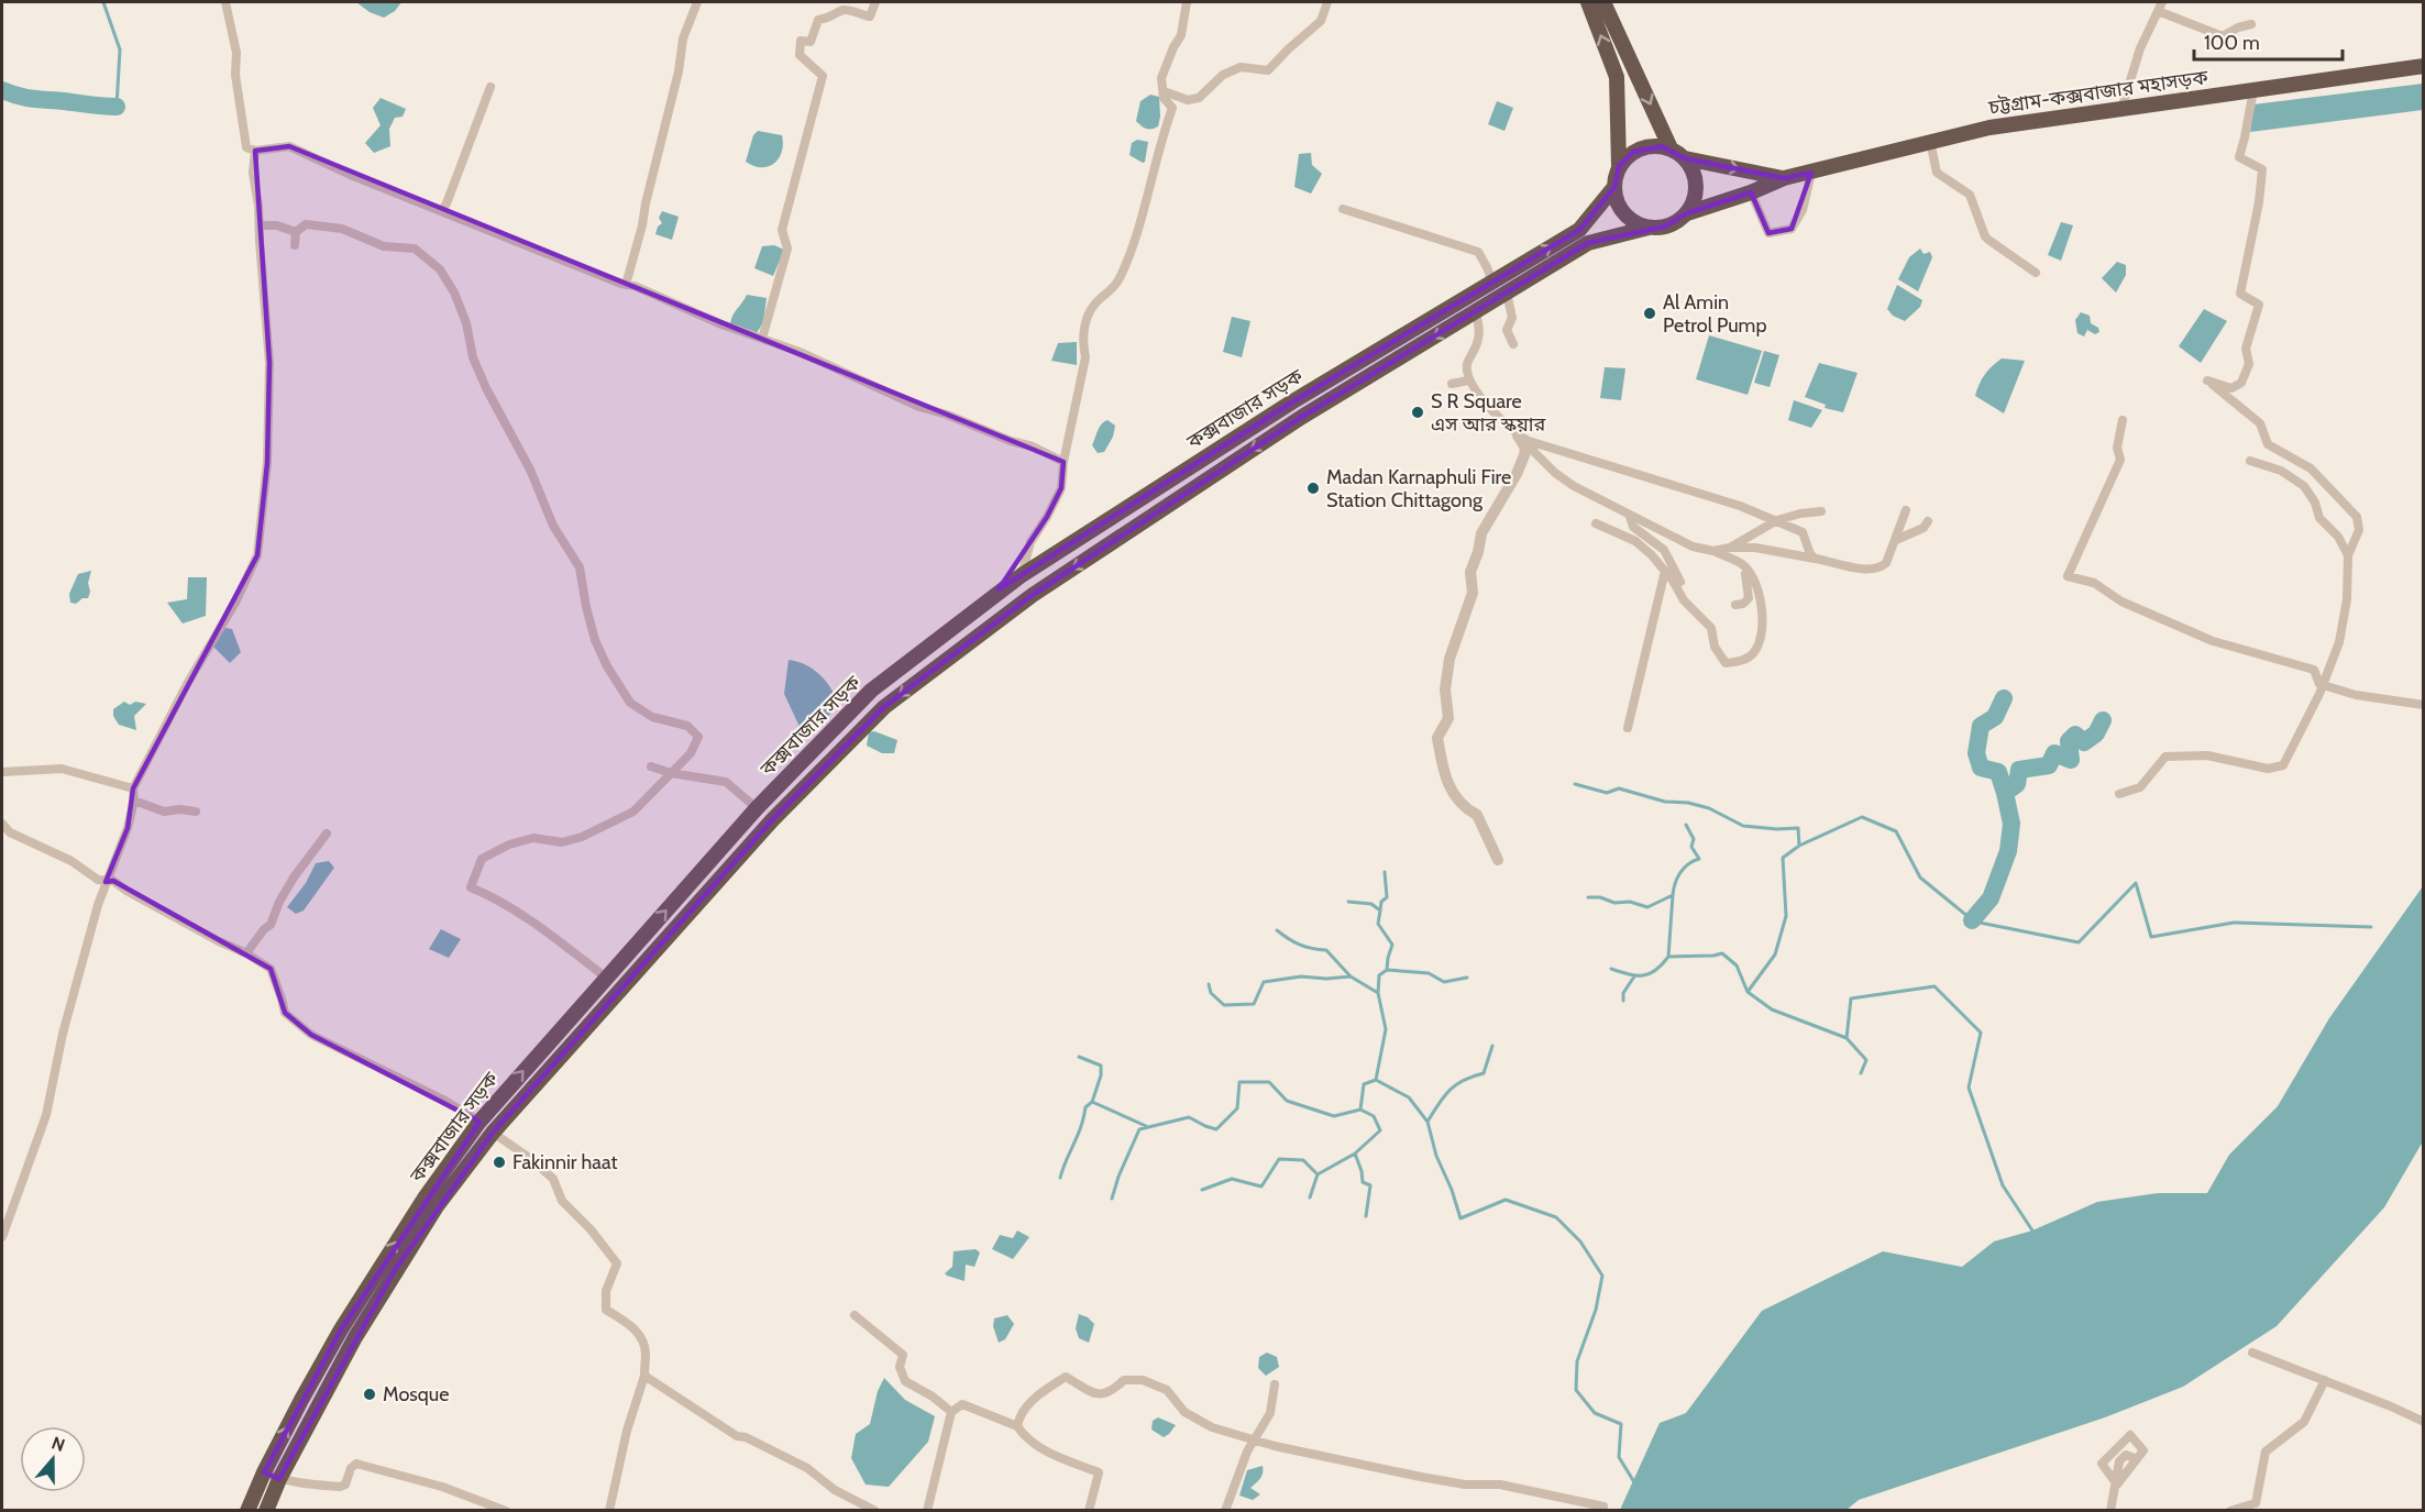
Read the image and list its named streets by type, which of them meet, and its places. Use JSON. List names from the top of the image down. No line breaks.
{"streets":{"highway":["চট্টগ্রাম-কক্সবাজার মহাসড়ক","কক্সবাজার সড়ক"]},"crossings":[["চট্টগ্রাম-কক্সবাজার মহাসড়ক","কক্সবাজার সড়ক"]],"places":["Al Amin Petrol Pump","S R Square এস আর স্কয়ার","Madan Karnaphuli Fire Station Chittagong","Fakinnir haat","Mosque"],"scale_bar":"100 m","north":"top"}
